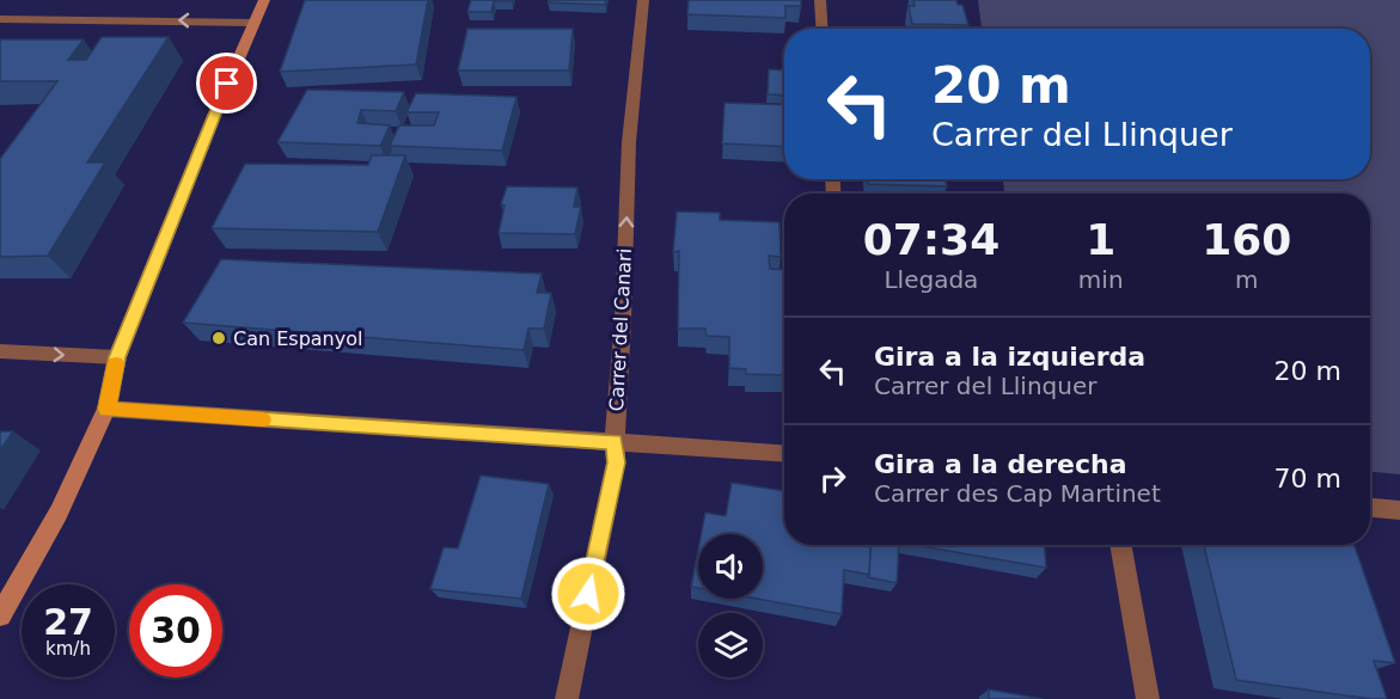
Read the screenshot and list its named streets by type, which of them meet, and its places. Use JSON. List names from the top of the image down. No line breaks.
{"streets":{"street":["Carrer del Canari"]},"one_way":["Carrer del Canari"],"places":["Can Espanyol"],"page":{"turn":["20 m","Carrer del Llinquer"],"eta":["07:34","Llegada","1","min","160","m"],"list":[{"name":"Gira a la izquierda","note":"Carrer del Llinquer","value":"20 m"},{"name":"Gira a la derecha","note":"Carrer des Cap Martinet","value":"70 m"}],"speed":"27 km/h","limit":"30"}}
